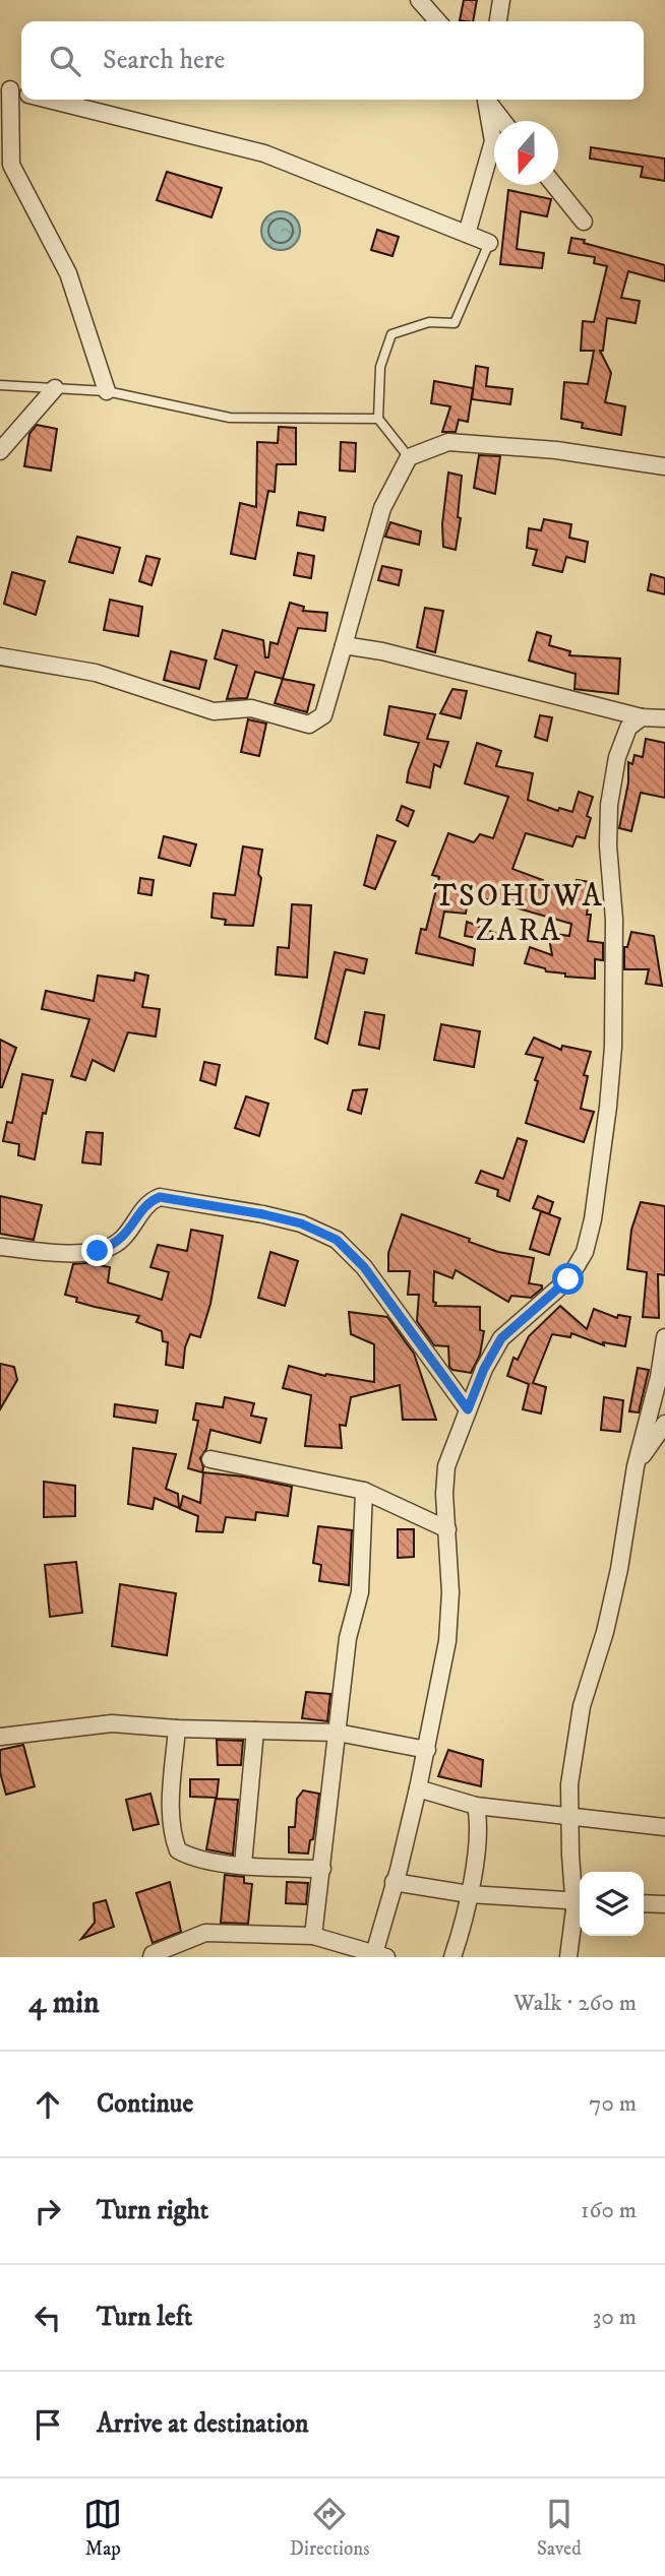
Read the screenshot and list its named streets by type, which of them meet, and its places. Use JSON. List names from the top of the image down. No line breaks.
{"districts":["TSOHUWA ZARA"],"north":"bottom","page":{"search":"Search here","heading":["4 min","Walk · 260 m"],"list":[["Continue","70 m"],["Turn right","160 m"],["Turn left","30 m"],"Arrive at destination"],"nav":["Map","Directions","Saved"]}}
